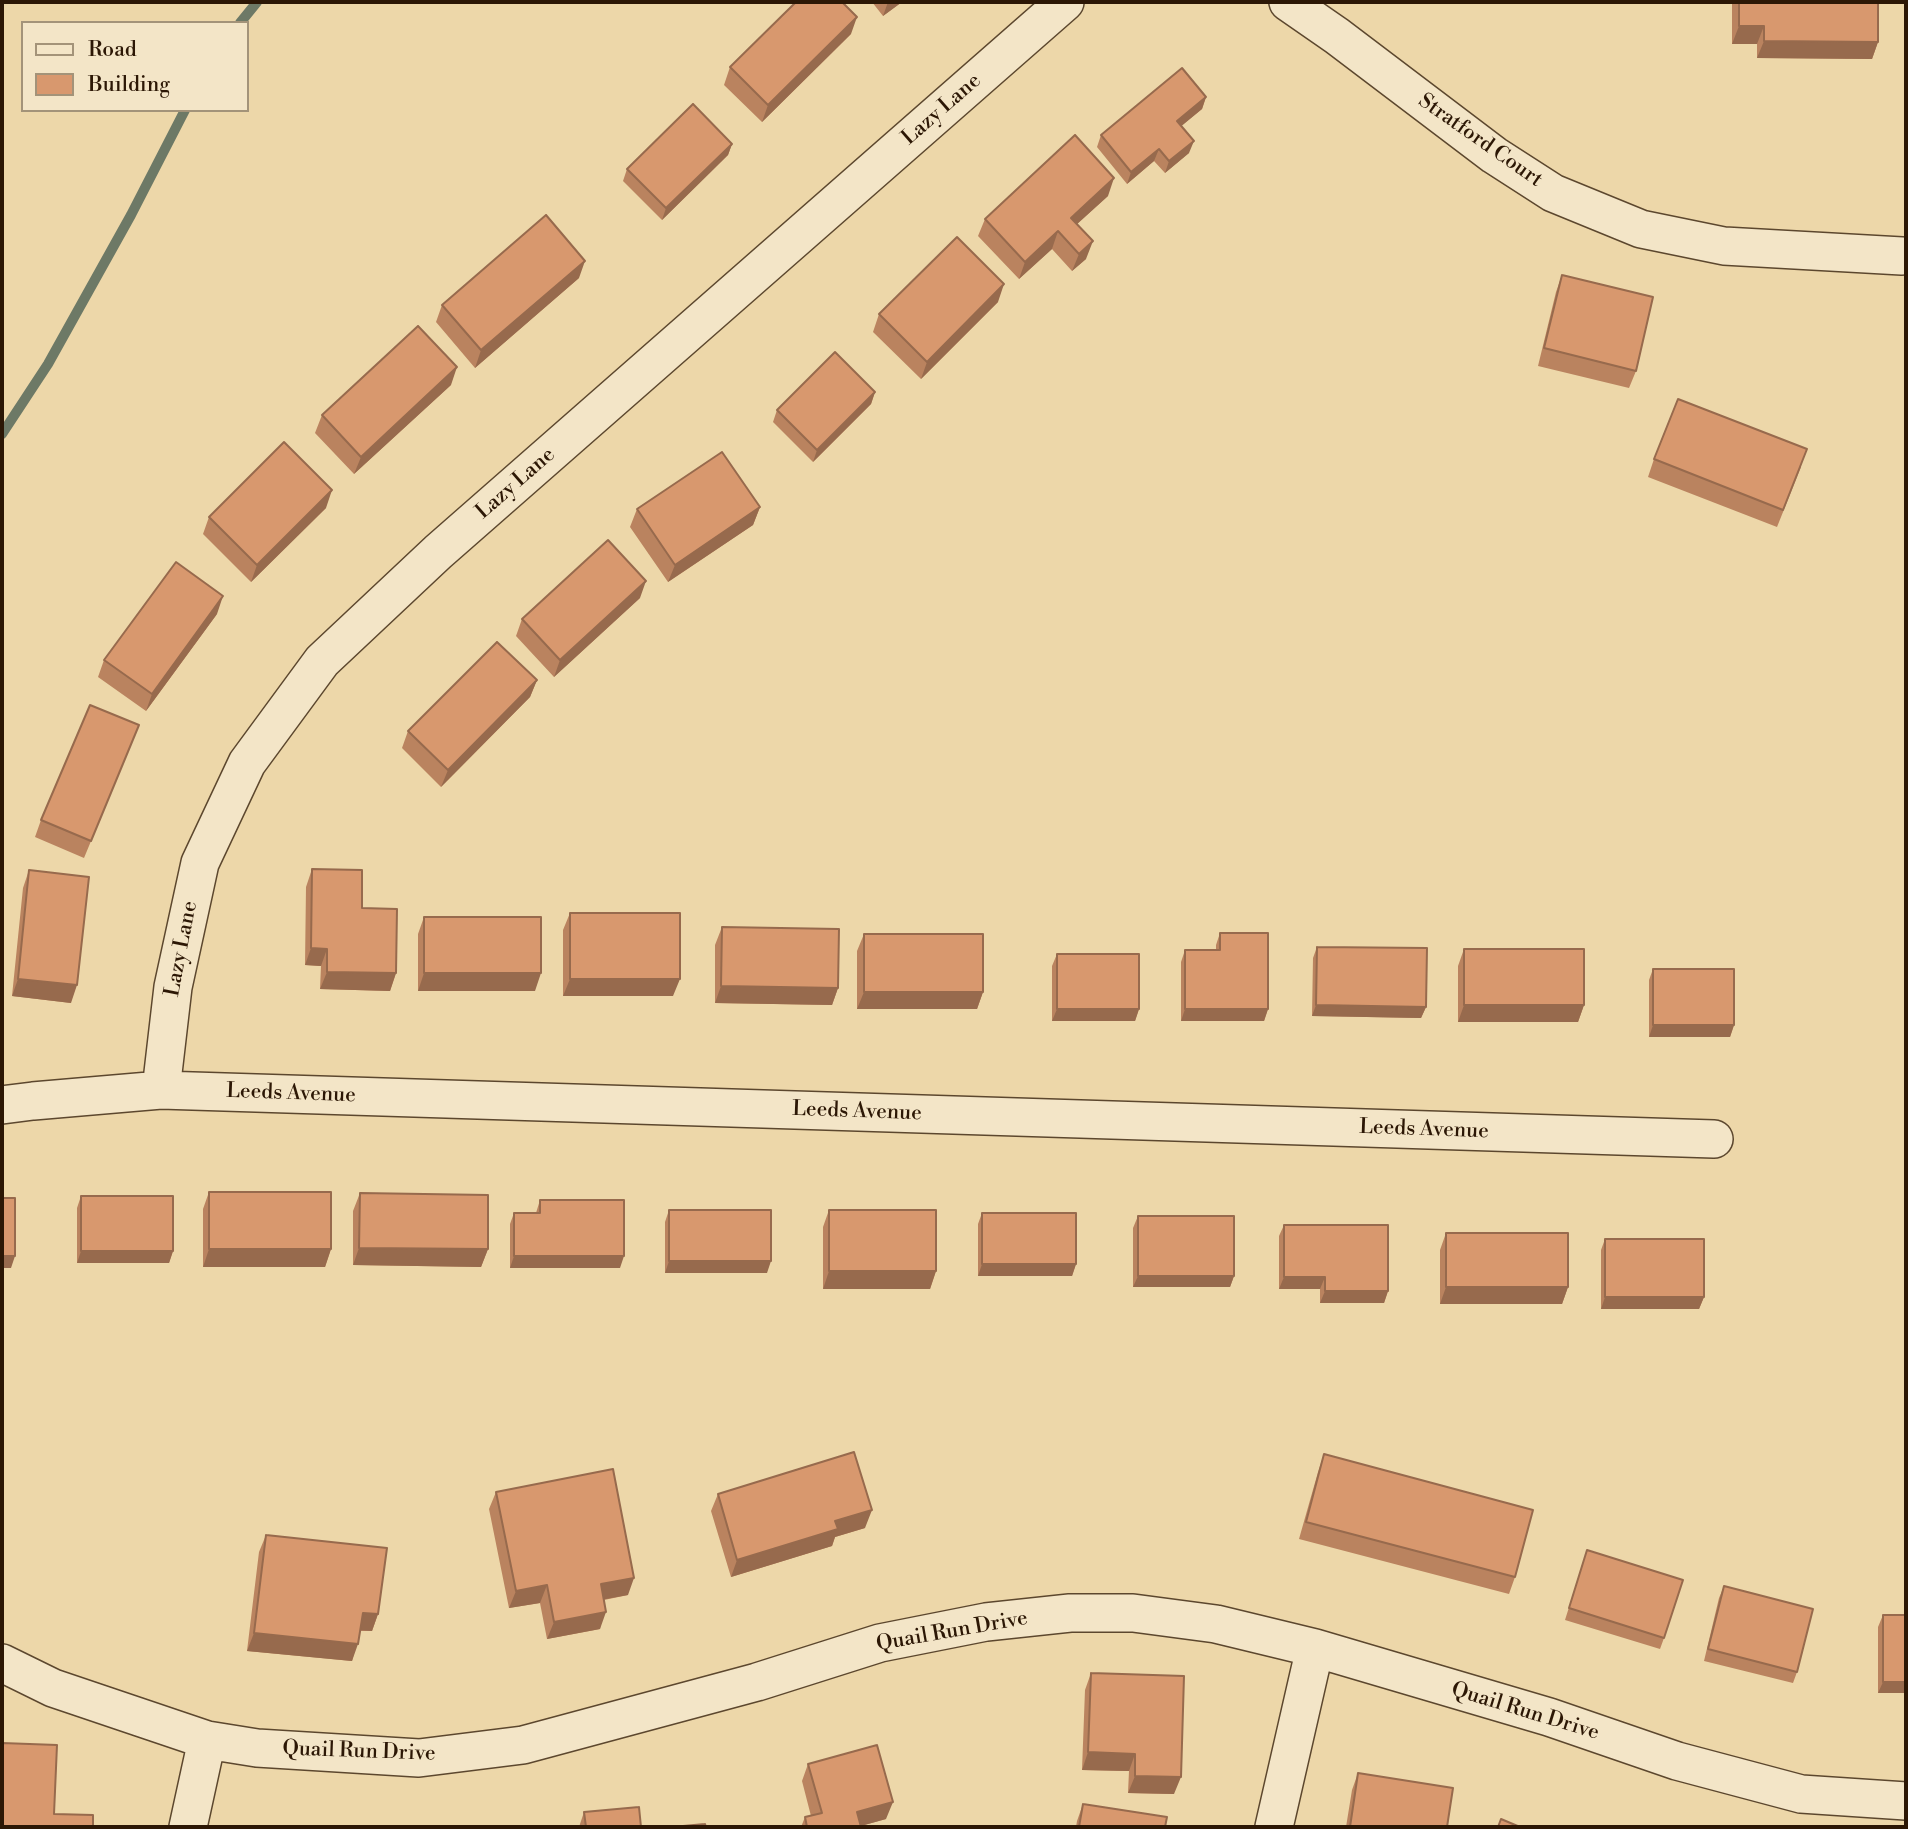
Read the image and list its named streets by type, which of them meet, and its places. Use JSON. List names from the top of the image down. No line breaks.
{"streets":{"street":["Lazy Lane","Stratford Court","Leeds Avenue","Quail Run Drive"]},"crossings":[["Lazy Lane","Leeds Avenue"]],"legend":["Road","Building"]}
